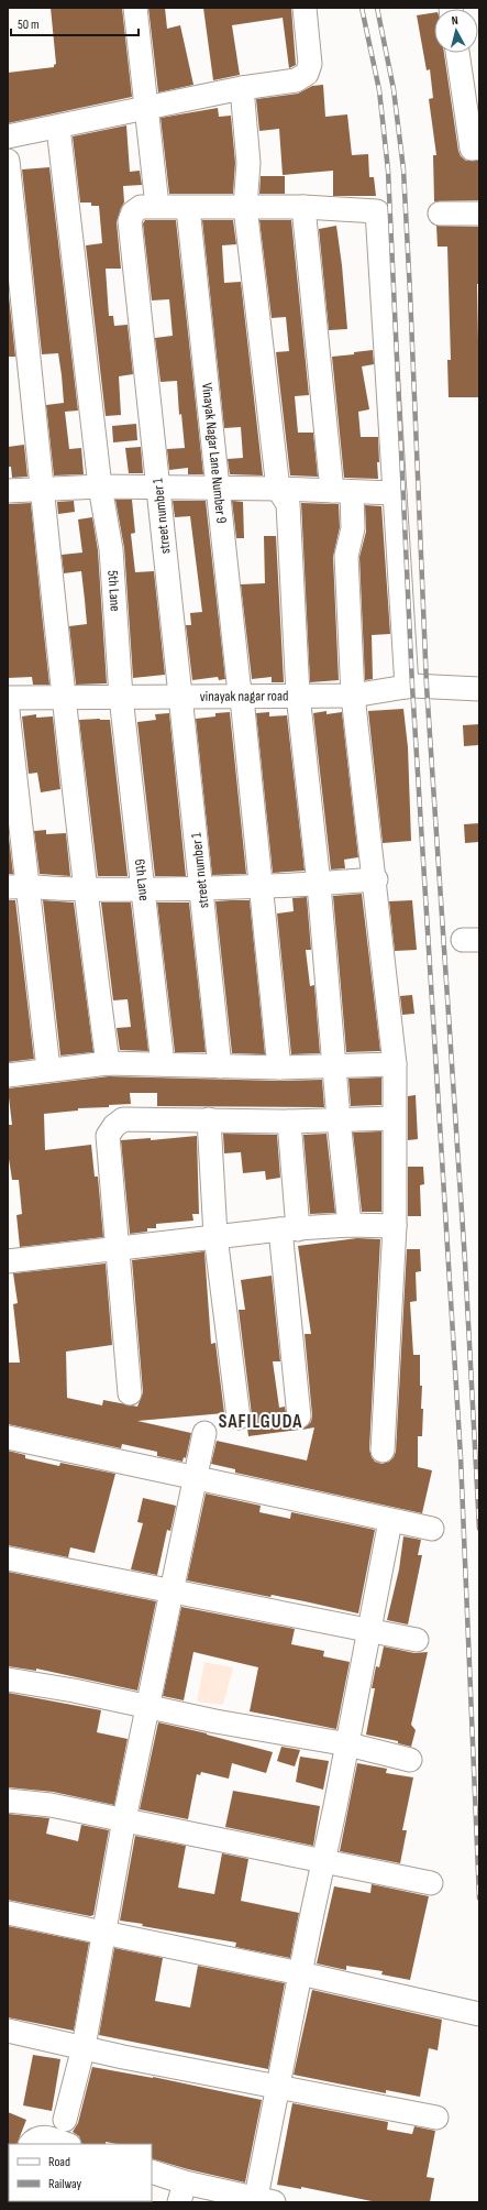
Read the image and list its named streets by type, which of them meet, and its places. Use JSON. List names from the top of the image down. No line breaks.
{"streets":{"street":["Vinayak Nagar Lane Number 9","street number 1","5th Lane","vinayak nagar road","6th Lane"]},"crossings":[["Vinayak Nagar Lane Number 9","street number 1"],["Vinayak Nagar Lane Number 9","vinayak nagar road"],["street number 1","vinayak nagar road"],["5th Lane","vinayak nagar road"],["5th Lane","6th Lane"],["vinayak nagar road","6th Lane"]],"districts":["SAFILGUDA"],"legend":["Road","Railway"],"scale_bar":"50 m","north":"top"}
